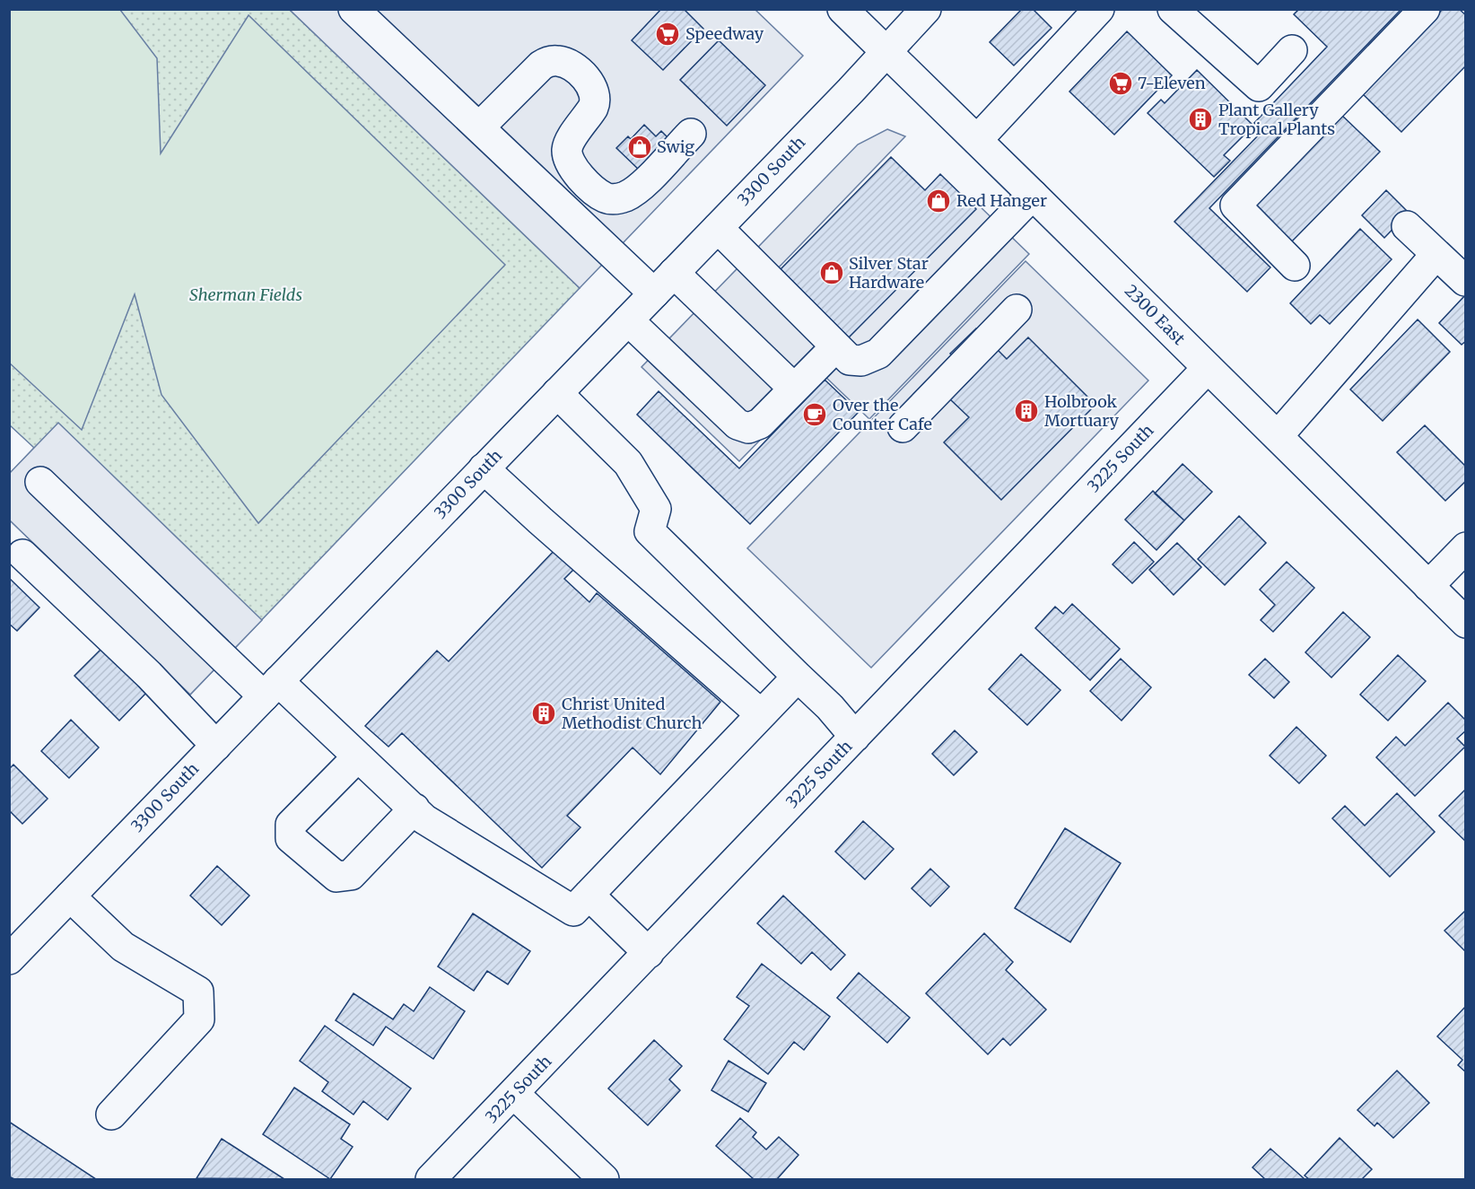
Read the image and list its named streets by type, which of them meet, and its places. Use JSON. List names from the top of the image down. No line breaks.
{"streets":{"main road":["3300 South","2300 East","3225 South"]},"crossings":[["3300 South","2300 East"],["2300 East","3225 South"]],"parks":["Sherman Fields"],"places":{"supermarket":["Speedway","7-Eleven"],"building":["Plant Gallery Tropical Plants","Holbrook Mortuary","Christ United Methodist Church"],"shop":["Swig","Red Hanger","Silver Star Hardware"],"cafe":["Over the Counter Cafe"]}}
